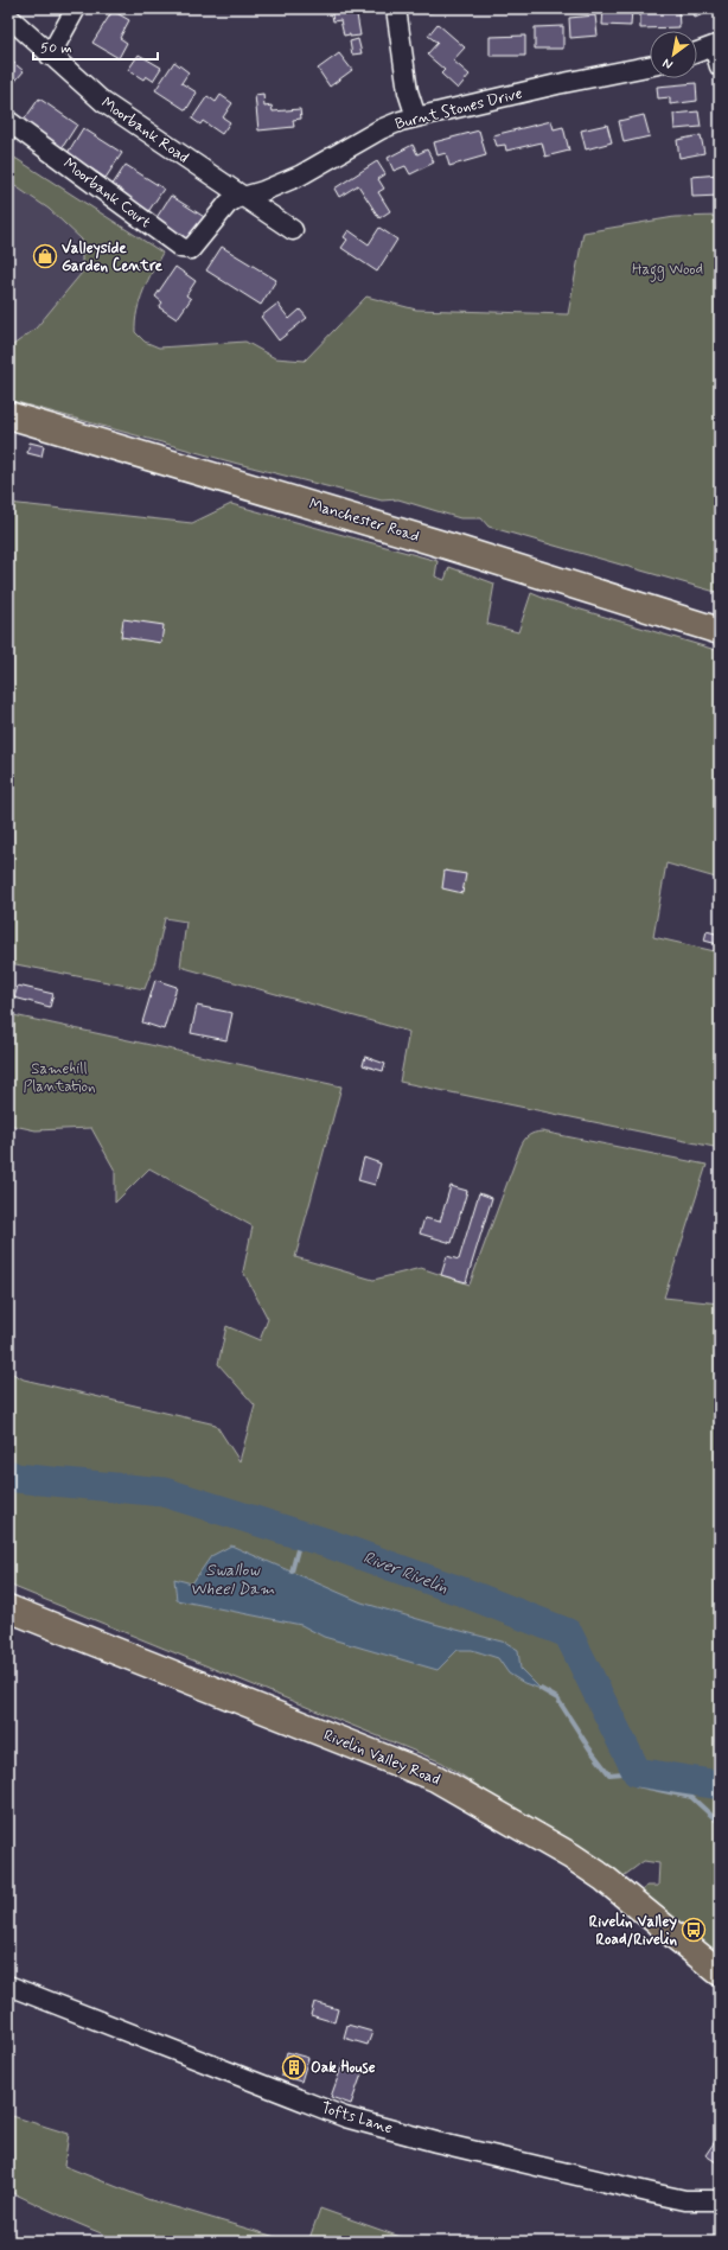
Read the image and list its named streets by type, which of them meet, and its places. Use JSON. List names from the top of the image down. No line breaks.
{"streets":{"main road":["Manchester Road","Rivelin Valley Road"],"street":["Burnt Stones Drive","Moorbank Road","Moorbank Court","Tofts Lane"]},"crossings":[["Burnt Stones Drive","Moorbank Road"],["Burnt Stones Drive","Moorbank Court"],["Moorbank Road","Moorbank Court"]],"water":["Swallow Wheel Dam","River Rivelin"],"parks":["Hagg Wood","Samehill Plantation"],"places":{"shop":["Valleyside Garden Centre"],"bus stop":["Rivelin Valley Road/Rivelin"],"building":["Oak House"]},"scale_bar":"50 m","north":"bottom left"}
